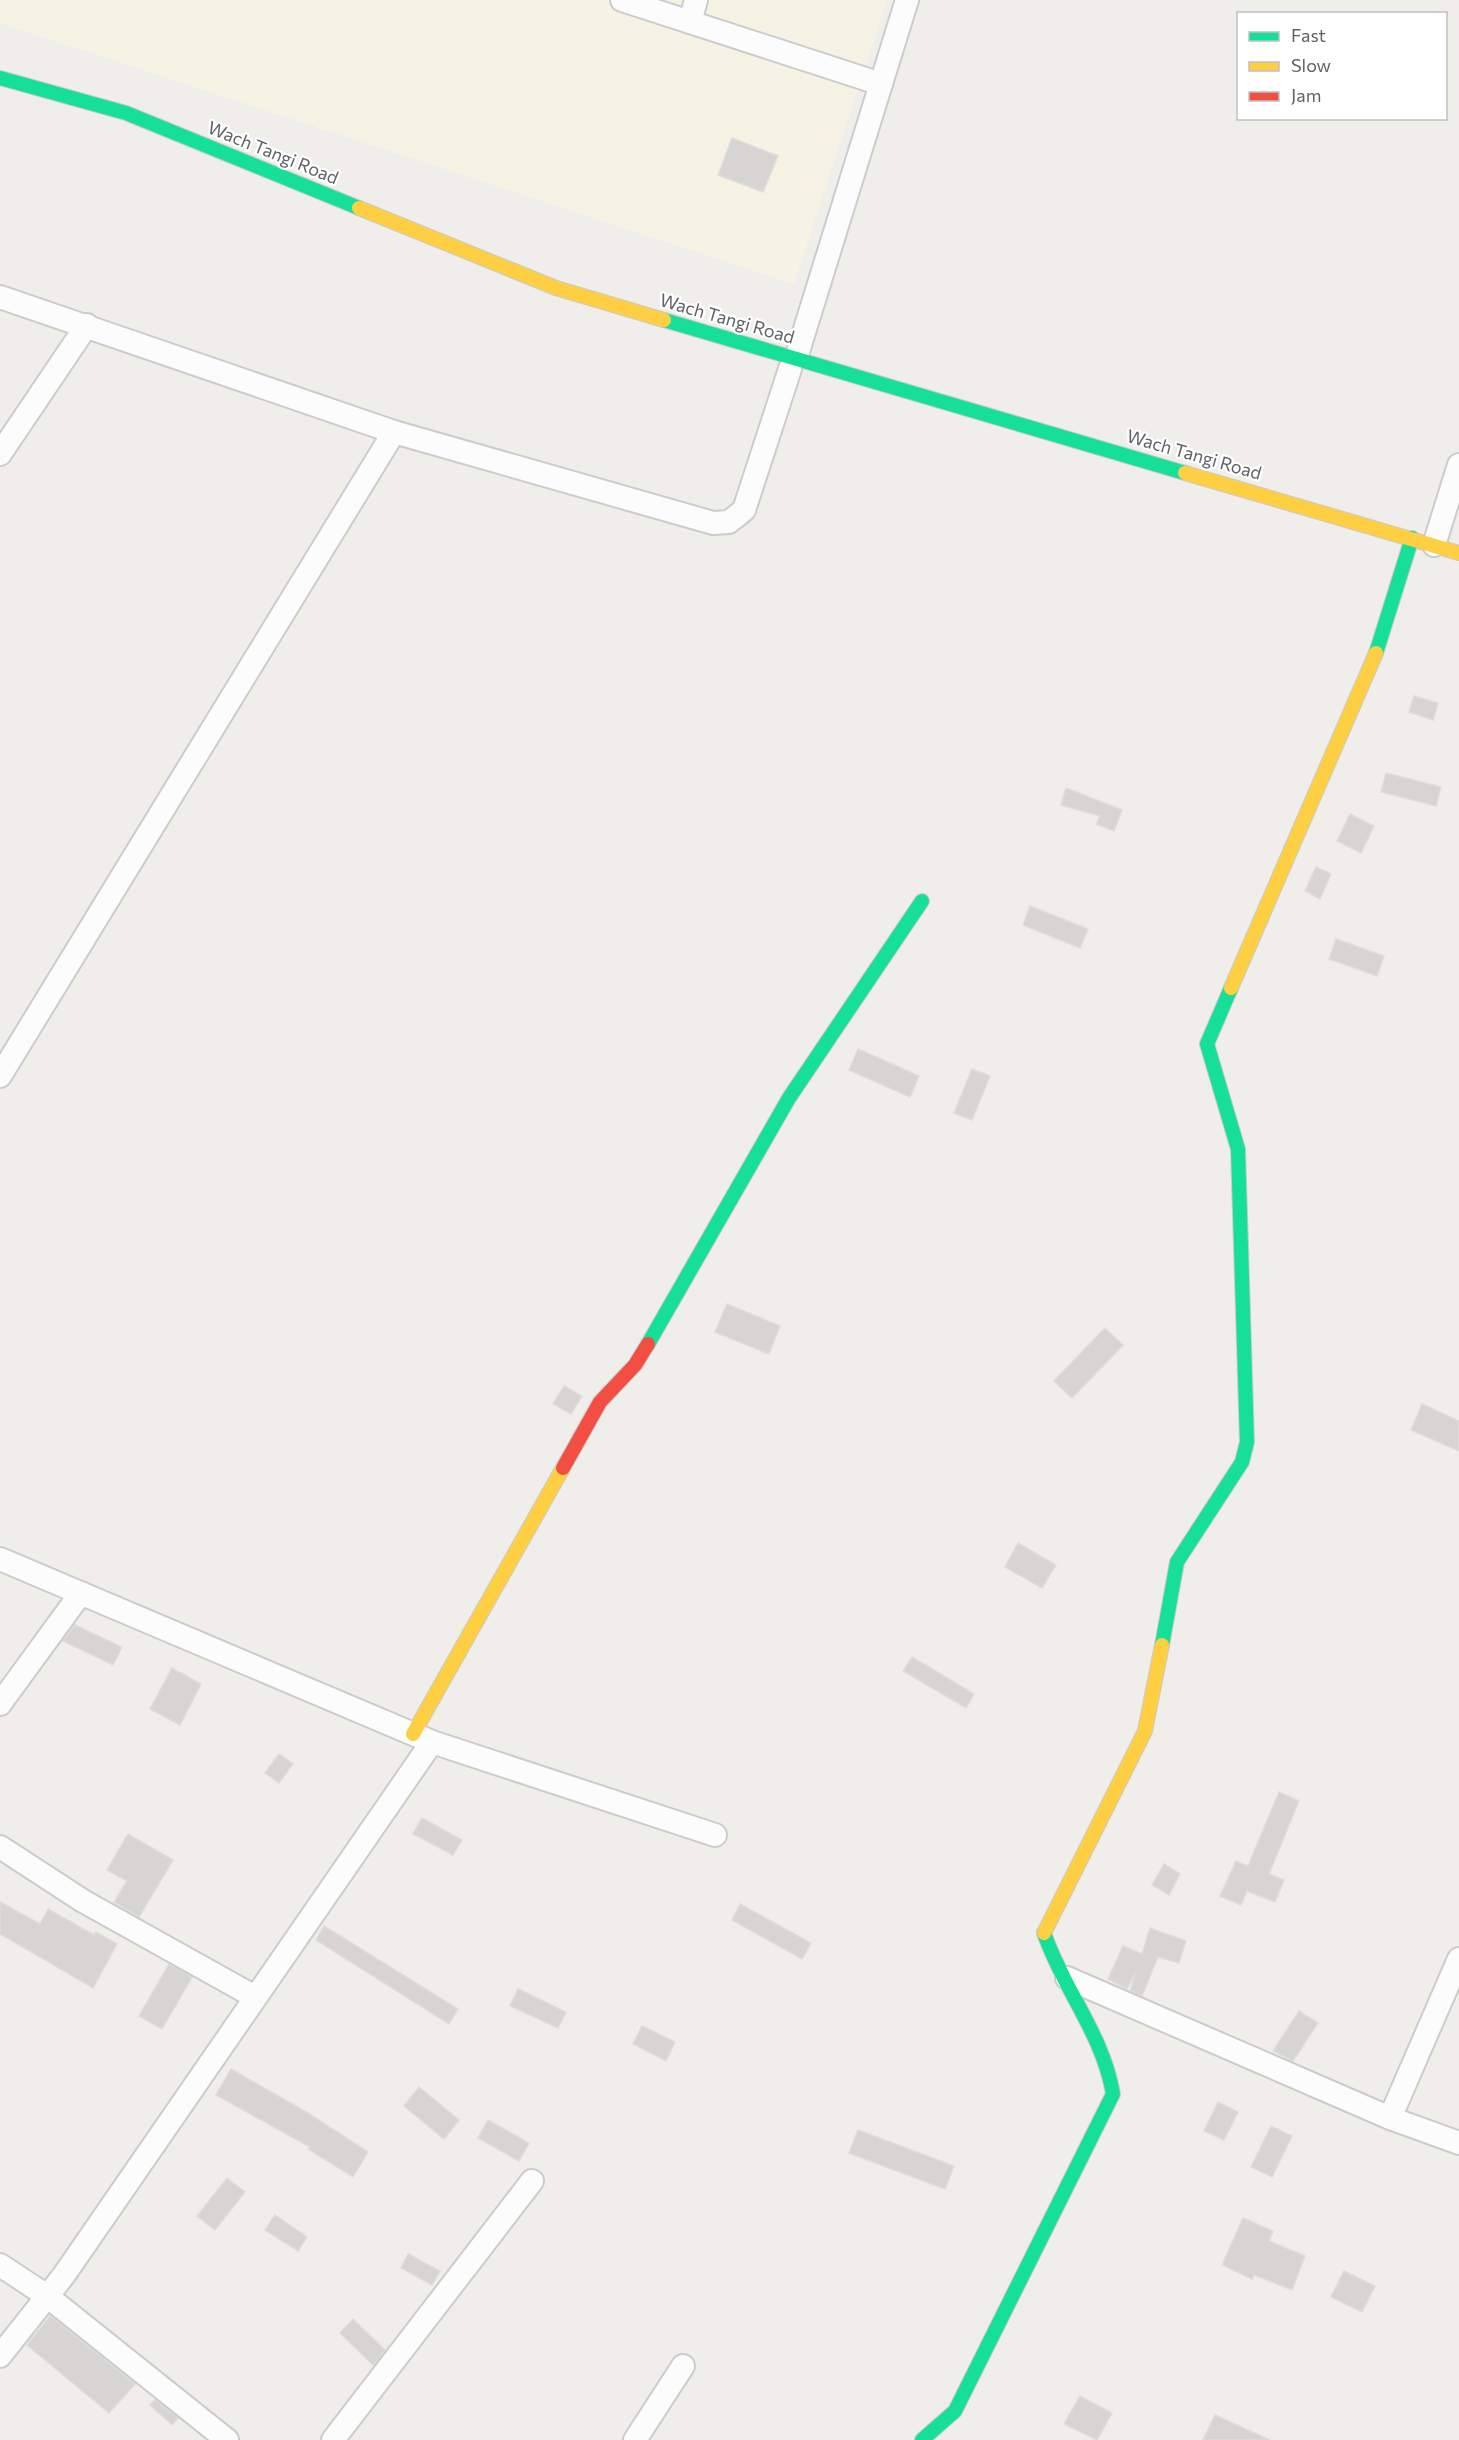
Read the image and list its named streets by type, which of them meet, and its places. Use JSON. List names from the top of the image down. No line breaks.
{"streets":{"street":["Wach Tangi Road"]},"legend":["Fast","Slow","Jam"]}
